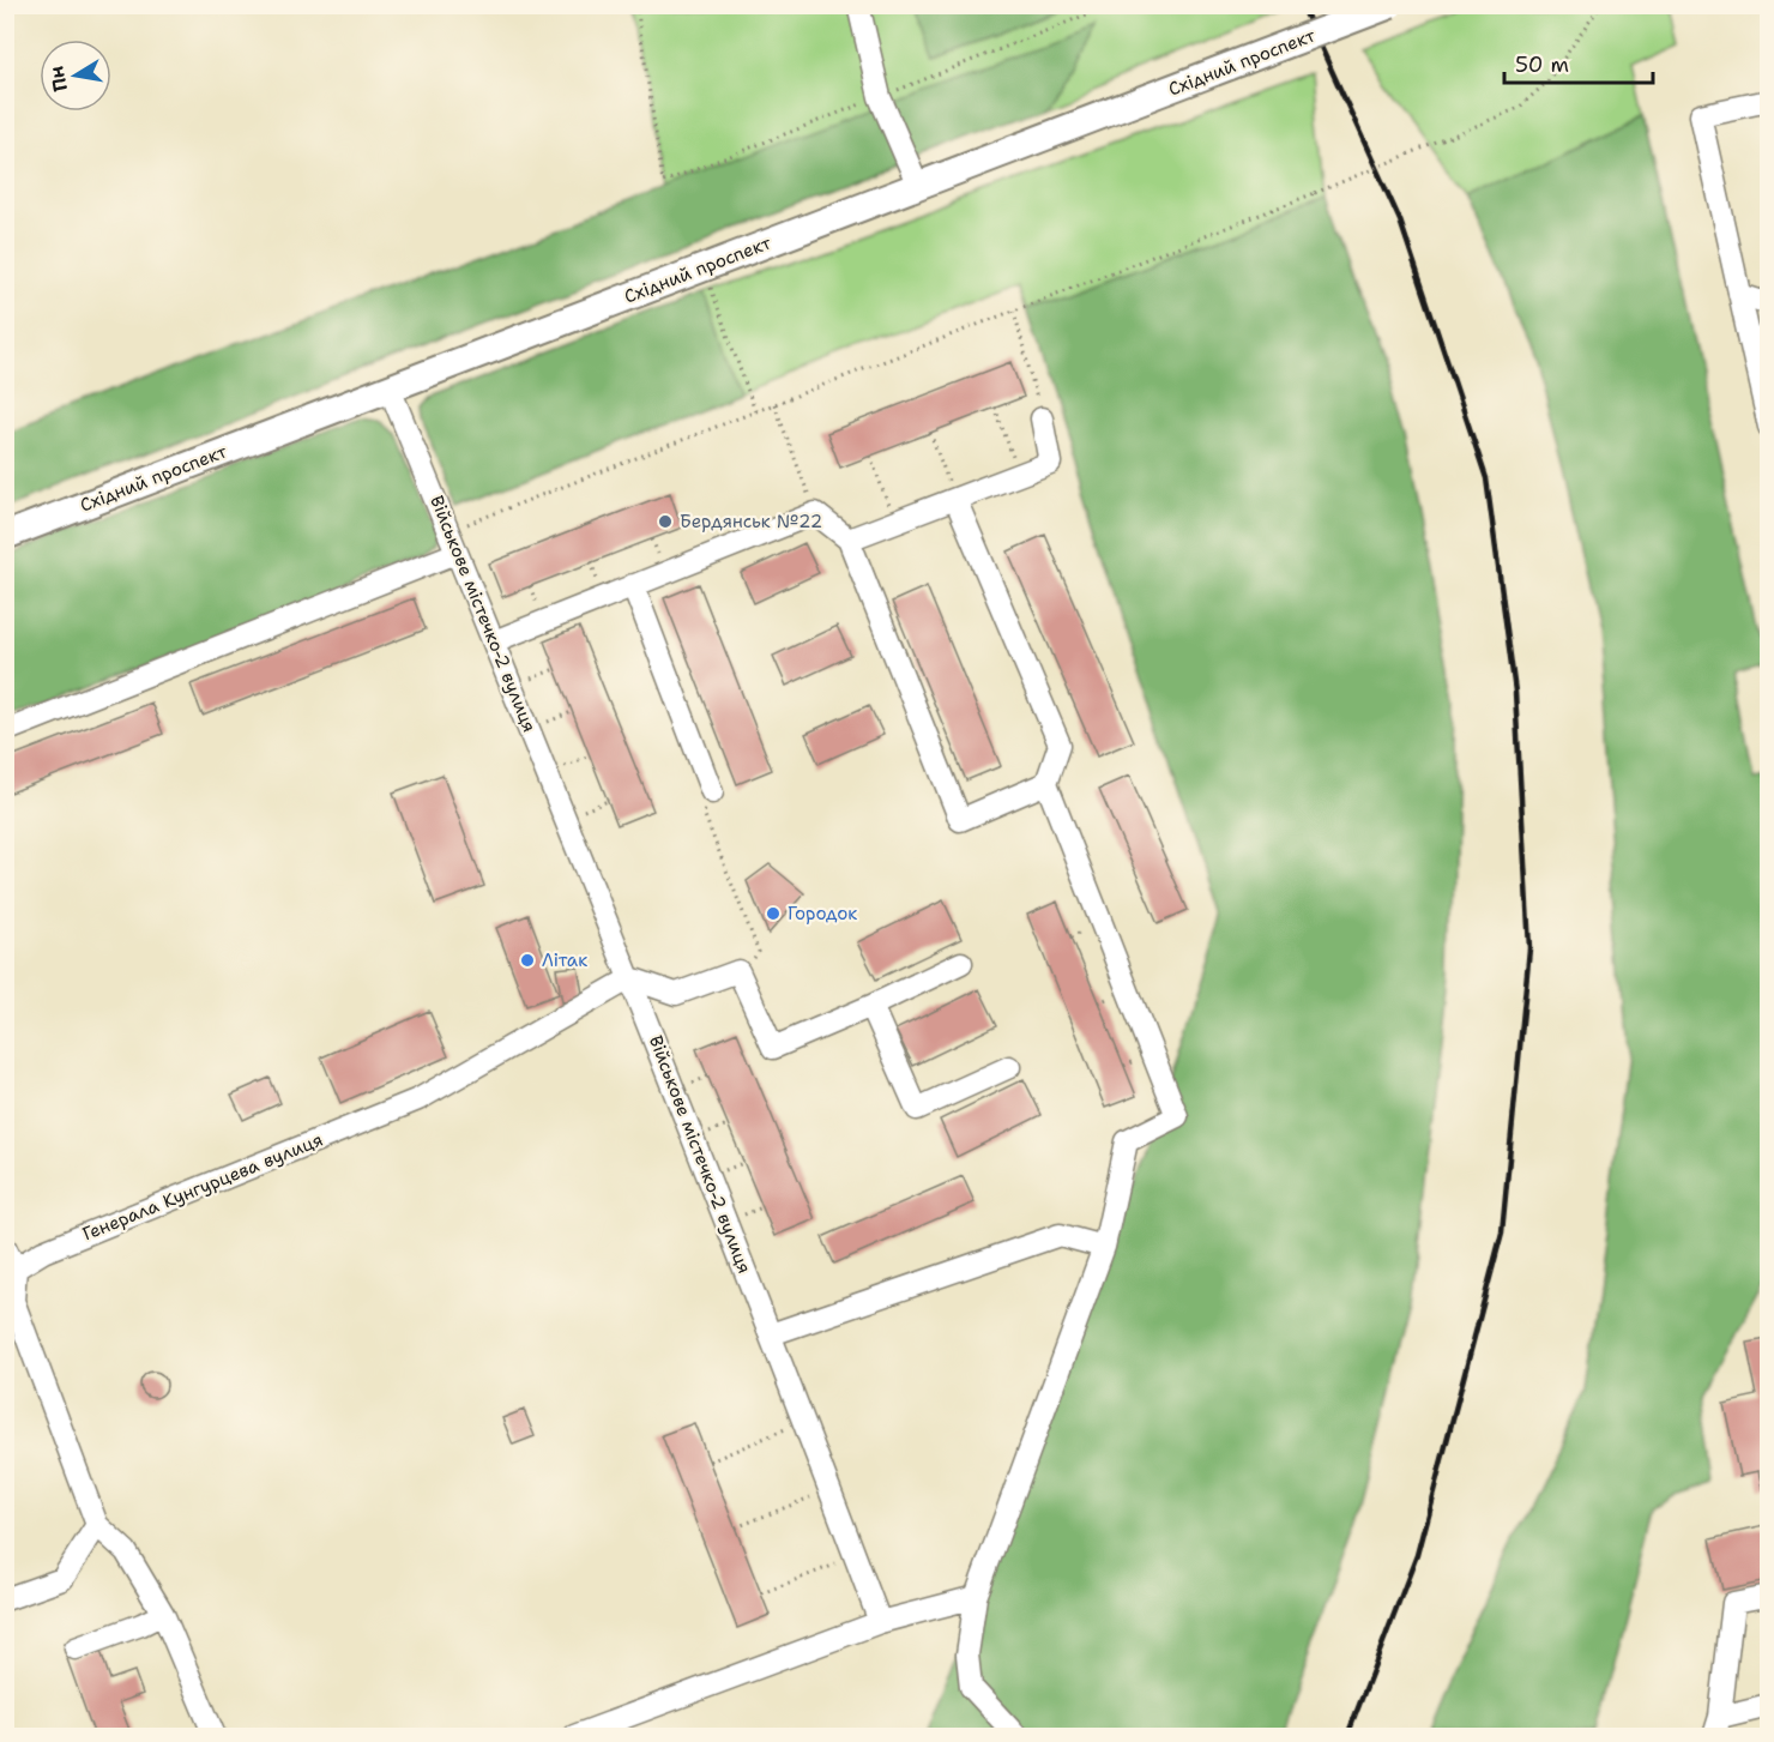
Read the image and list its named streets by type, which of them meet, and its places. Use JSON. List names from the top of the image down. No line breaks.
{"streets":{"main road":["Східний проспект"],"street":["Військове містечко-2 вулиця","Генерала Кунгурцева вулиця"]},"crossings":[["Східний проспект","Військове містечко-2 вулиця"],["Військове містечко-2 вулиця","Генерала Кунгурцева вулиця"]],"places":["Бердянськ №22","Городок","Літак"],"scale_bar":"50 m","north":"left"}
